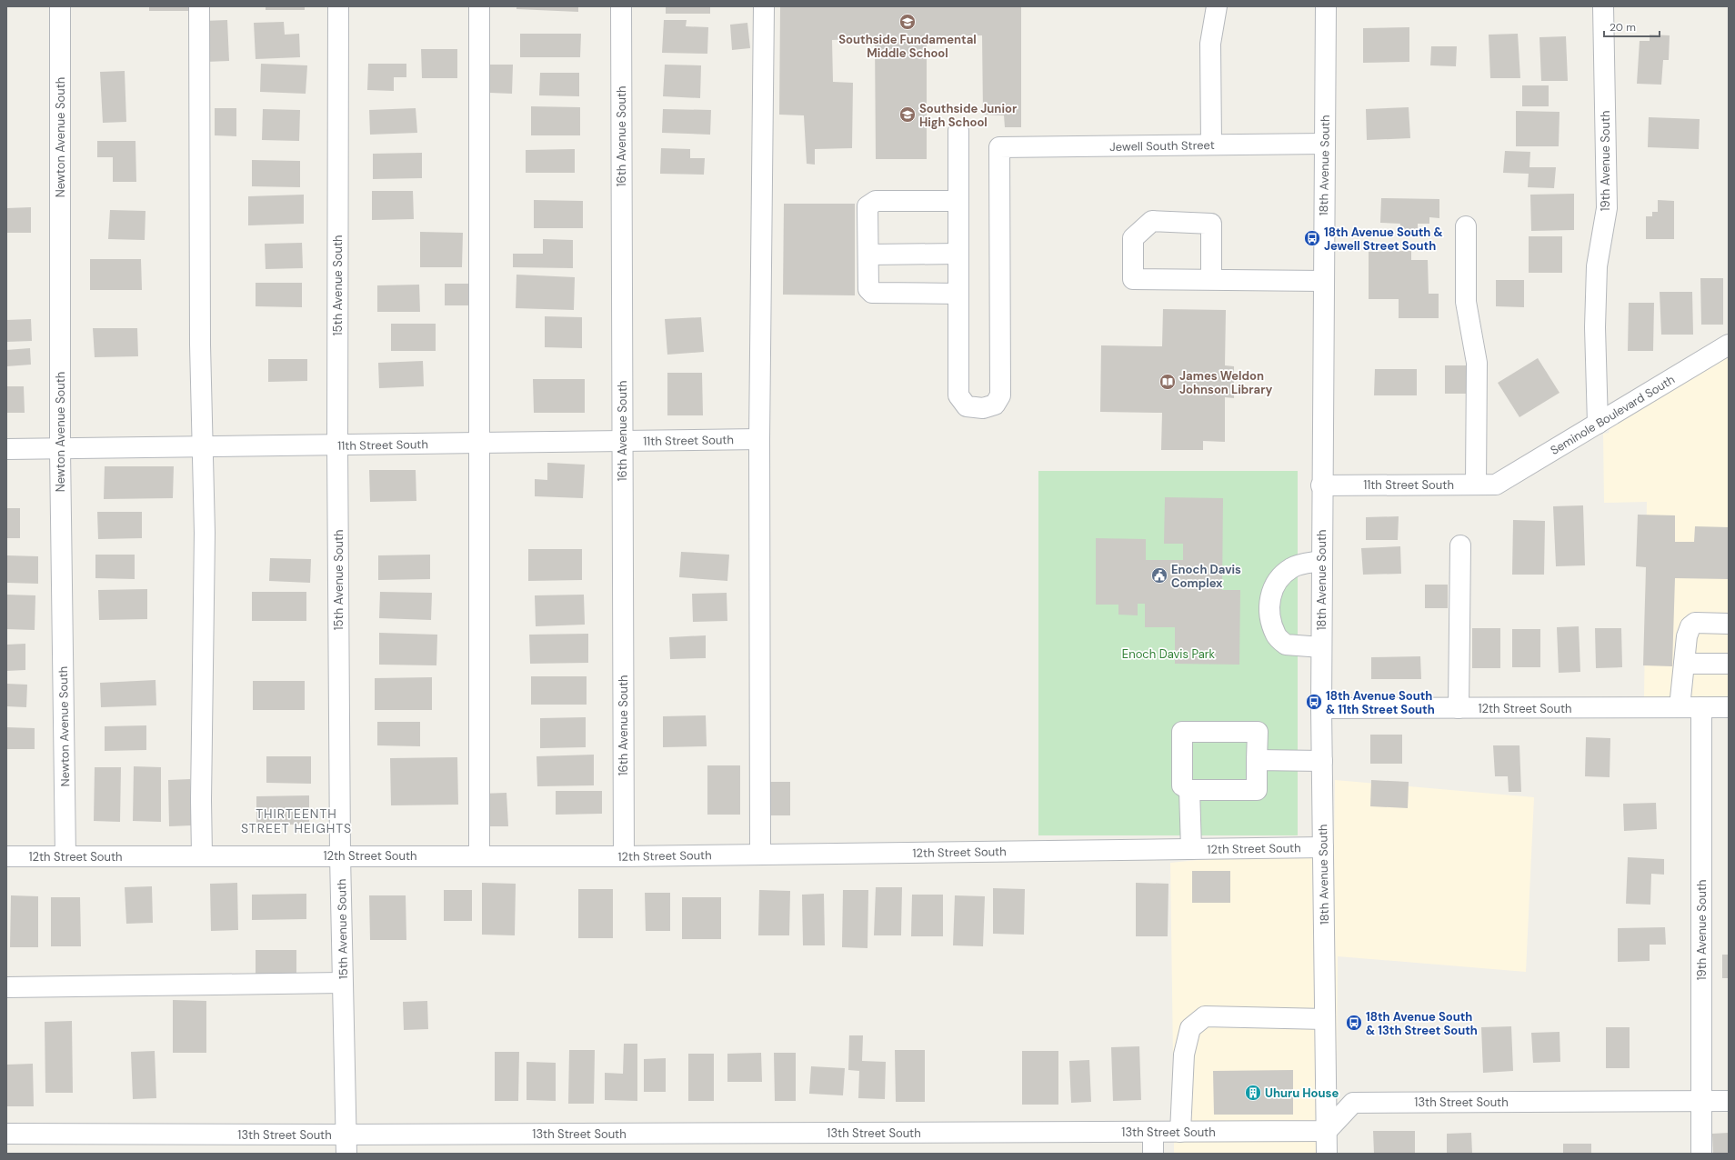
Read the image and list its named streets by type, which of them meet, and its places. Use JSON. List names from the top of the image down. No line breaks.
{"streets":{"street":["16th Avenue South","Newton Avenue South","Jewell South Street","19th Avenue South","18th Avenue South","15th Avenue South","Seminole Boulevard South","11th Street South","12th Street South","13th Street South"]},"crossings":[["16th Avenue South","11th Street South"],["16th Avenue South","12th Street South"],["Newton Avenue South","11th Street South"],["Newton Avenue South","12th Street South"],["Jewell South Street","18th Avenue South"],["19th Avenue South","Seminole Boulevard South"],["19th Avenue South","12th Street South"],["19th Avenue South","13th Street South"],["18th Avenue South","11th Street South"],["18th Avenue South","12th Street South"],["18th Avenue South","13th Street South"],["15th Avenue South","11th Street South"],["15th Avenue South","12th Street South"],["15th Avenue South","13th Street South"],["Seminole Boulevard South","11th Street South"]],"districts":["THIRTEENTH STREET HEIGHTS"],"parks":["Enoch Davis Park"],"places":{"school or university":["Southside Fundamental Middle School","Southside Junior High School"],"bus stop":["18th Avenue South & Jewell Street South","18th Avenue South & 11th Street South","18th Avenue South & 13th Street South"],"library":["James Weldon Johnson Library"],"public building":["Enoch Davis Complex"],"building":["Uhuru House"]},"scale_bar":"20 m"}
